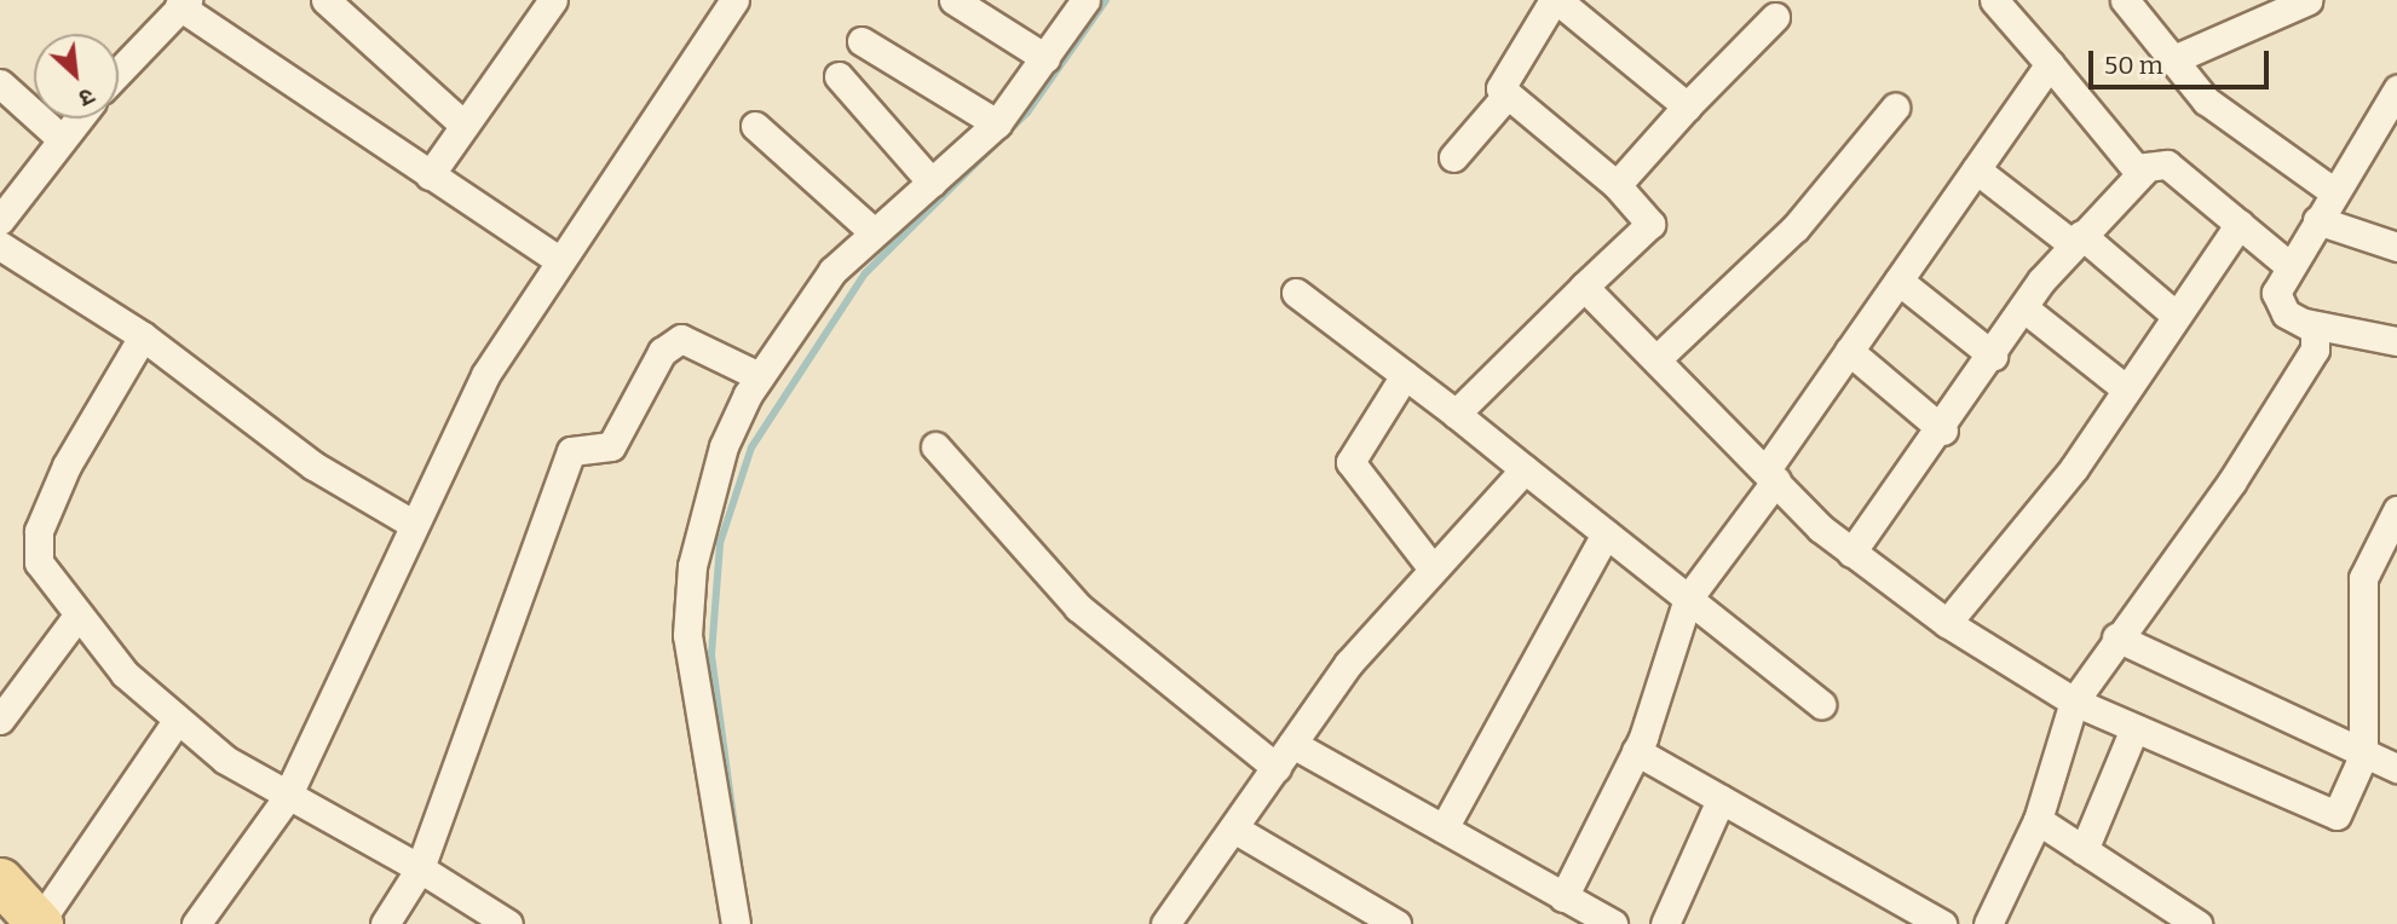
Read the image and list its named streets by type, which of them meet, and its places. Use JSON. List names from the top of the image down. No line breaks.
{"scale_bar":"50 m","north":"bottom right"}
